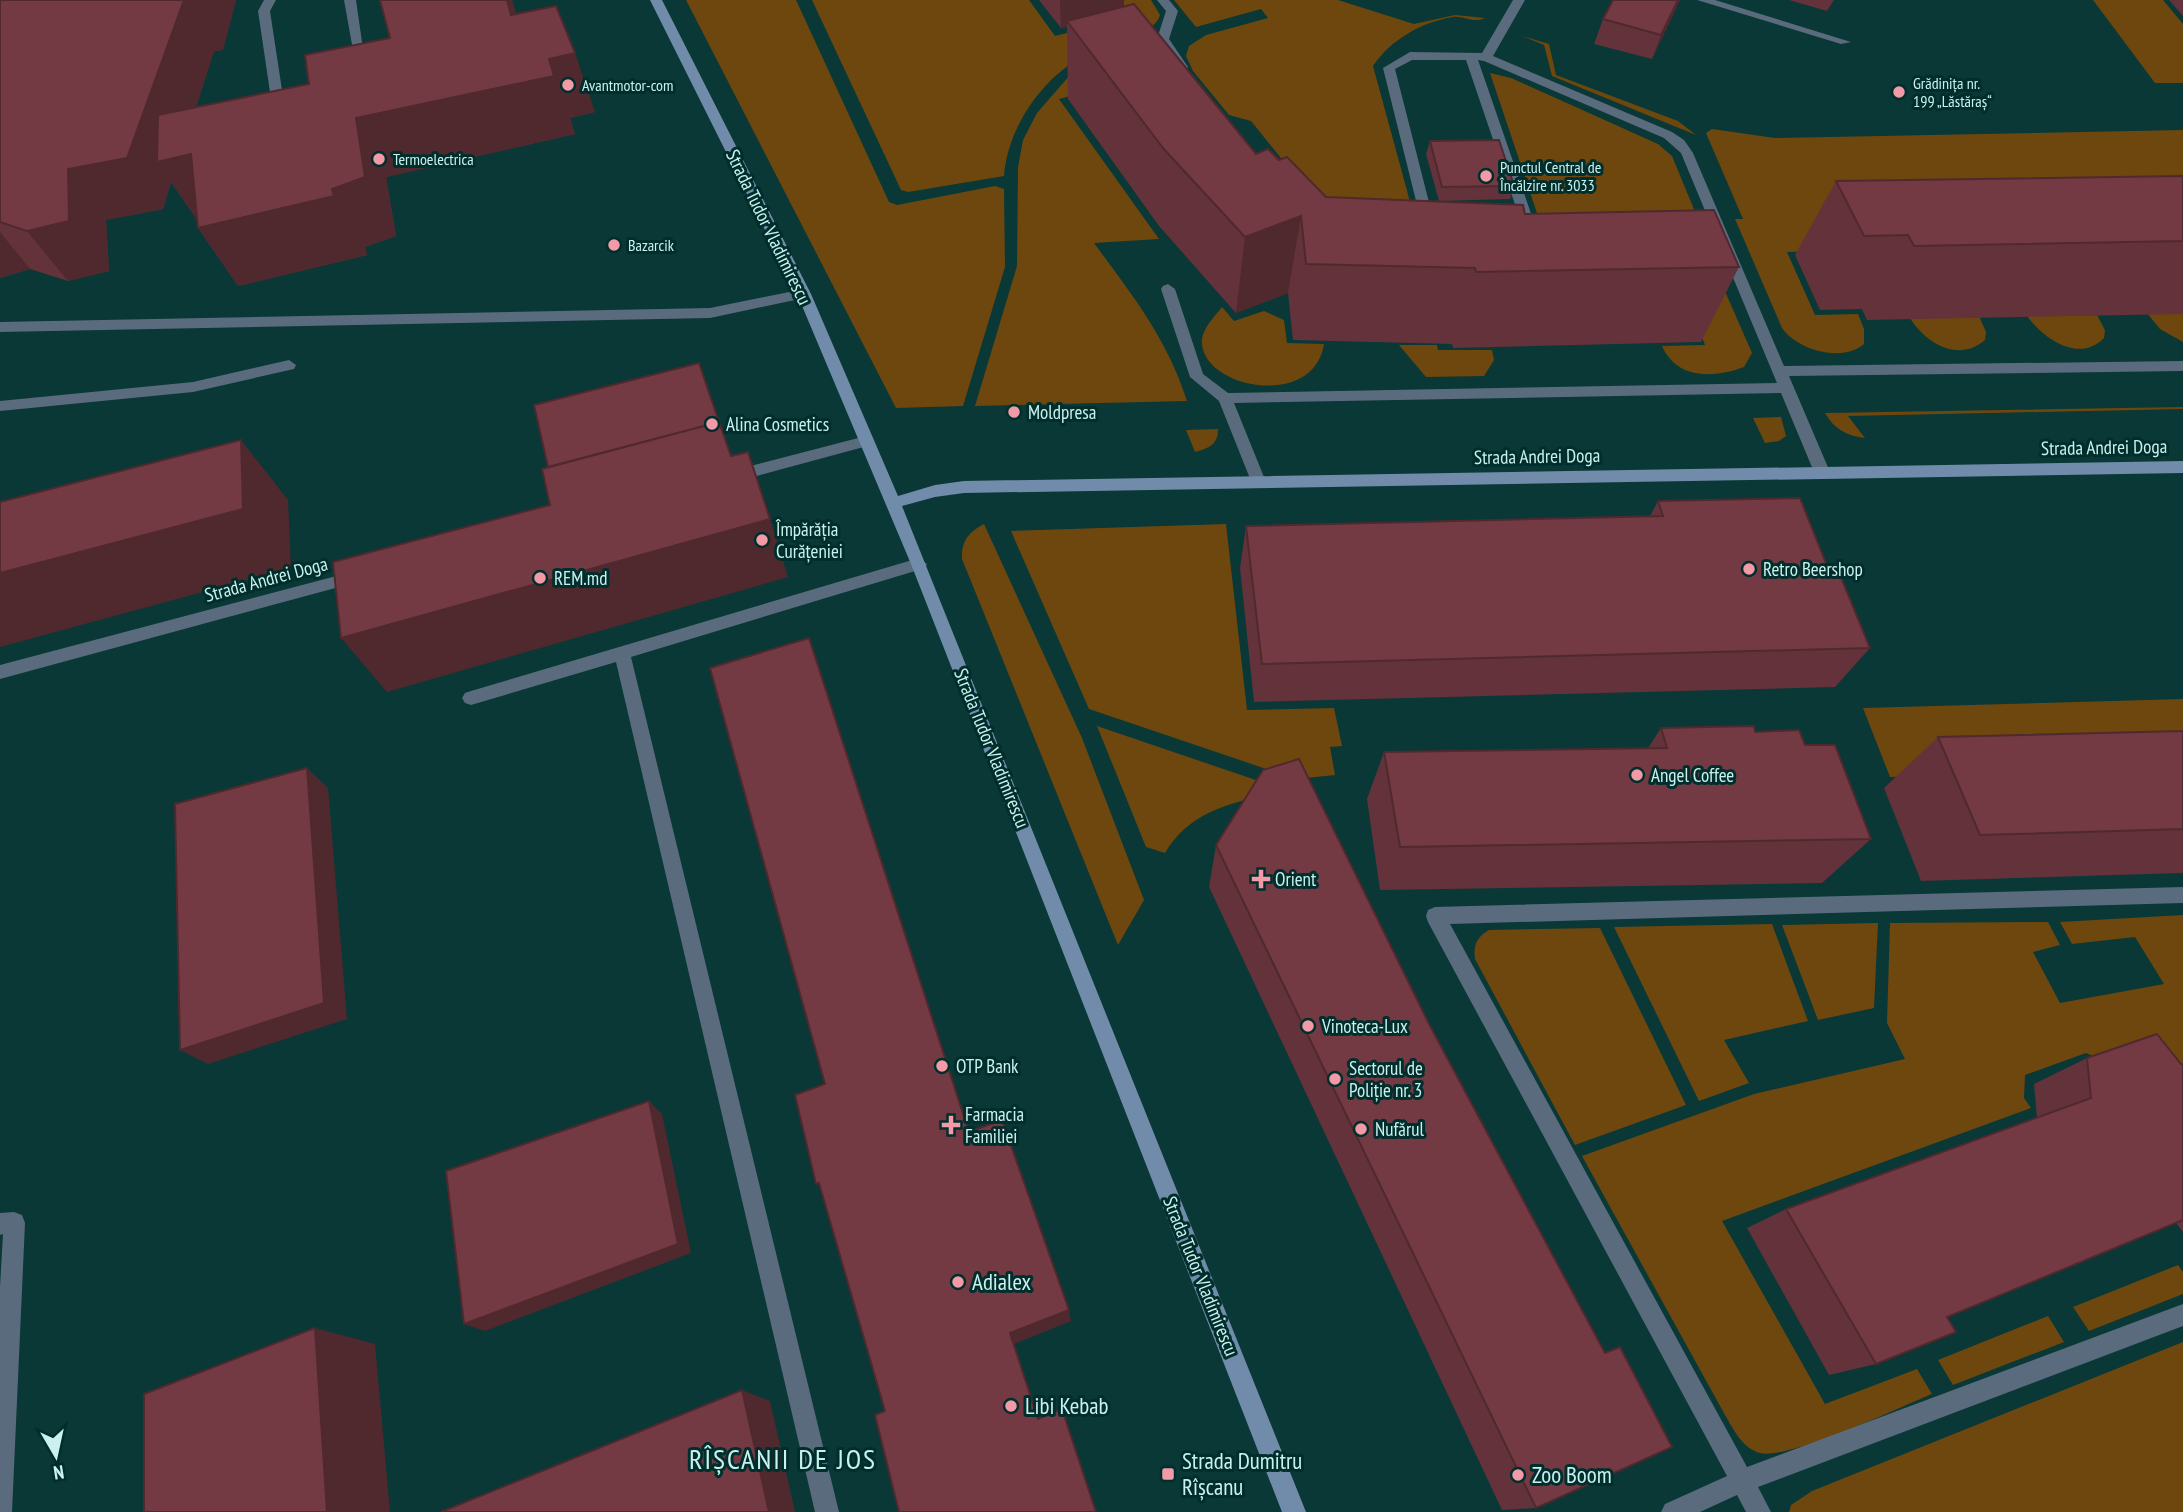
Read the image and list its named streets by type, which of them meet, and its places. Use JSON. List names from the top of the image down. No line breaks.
{"streets":{"main road":["Strada Tudor Vladimirescu","Strada Andrei Doga"]},"crossings":[["Strada Tudor Vladimirescu","Strada Andrei Doga"]],"districts":["RÎȘCANII DE JOS"],"places":{"other":["Avantmotor-com","Grădinița nr. 199 „Lăstăraș“","Termoelectrica","Punctul Central de Încălzire nr. 3033","Bazarcik","Moldpresa","Alina Cosmetics","Împărăția Curățeniei","Retro Beershop","REM.md","Angel Coffee","Vinoteca-Lux","OTP Bank","Sectorul de Poliție nr. 3","Nufărul","Adialex","Libi Kebab","Zoo Boom"],"health":["Orient","Farmacia Familiei"],"transit":["Strada Dumitru Rîșcanu"]},"north":"bottom"}
